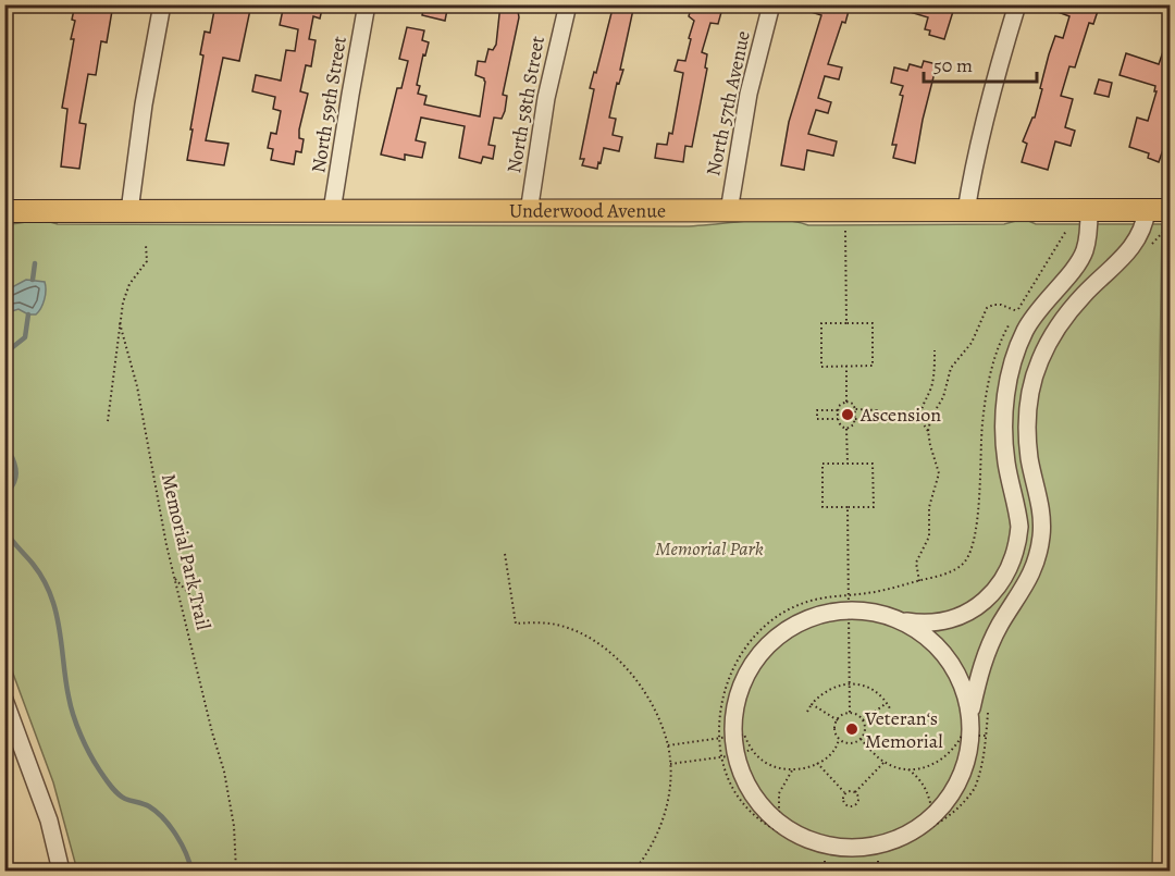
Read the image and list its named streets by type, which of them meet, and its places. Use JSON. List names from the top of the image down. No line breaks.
{"streets":{"main road":["Underwood Avenue"],"street":["North 57th Avenue","North 59th Street","North 58th Street"],"path":["Memorial Park Trail"]},"crossings":[["North 57th Avenue","Underwood Avenue"],["North 59th Street","Underwood Avenue"],["North 58th Street","Underwood Avenue"]],"parks":["Memorial Park"],"places":["Ascension","Veteranʻs Memorial"],"scale_bar":"50 m"}
